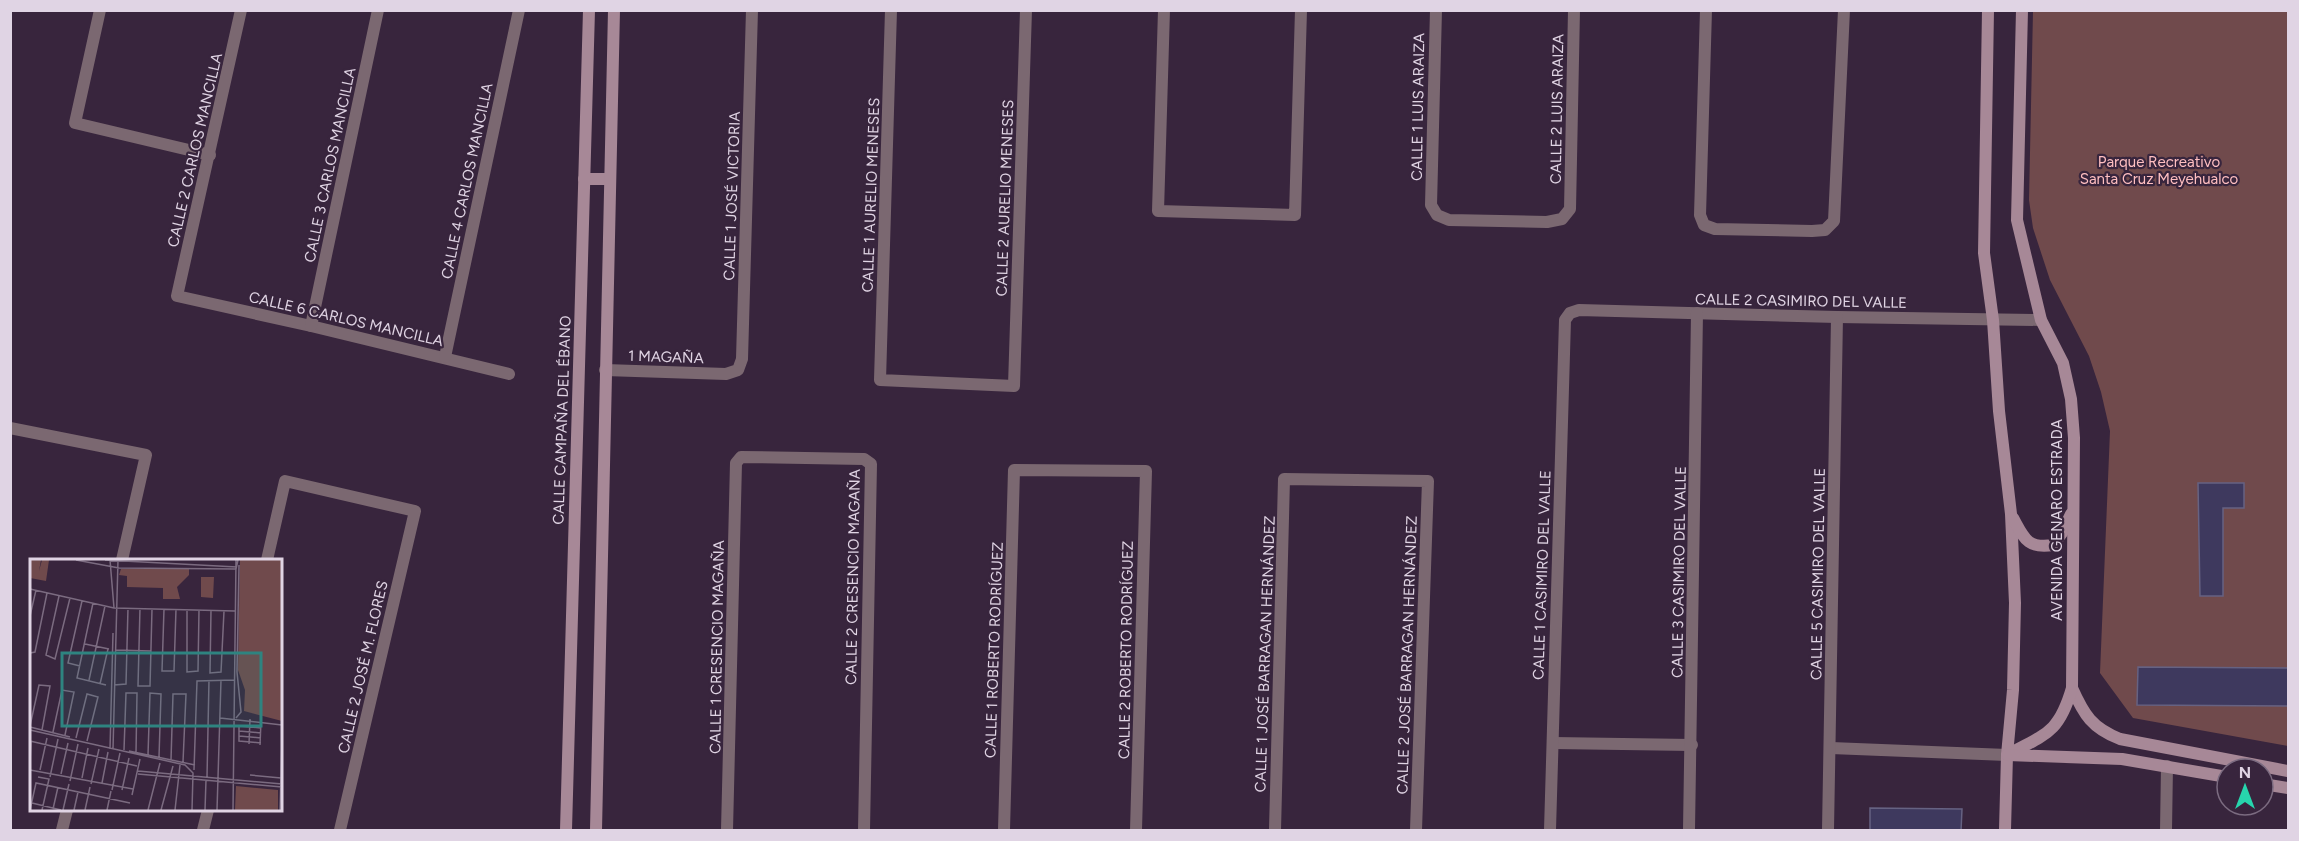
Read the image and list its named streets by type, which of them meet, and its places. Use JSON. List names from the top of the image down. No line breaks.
{"streets":{"street":["CALLE 1 LUIS ARAIZA","CALLE 2 LUIS ARAIZA","CALLE 2 CARLOS MANCILLA","CALLE 3 CARLOS MANCILLA","CALLE 4 CARLOS MANCILLA","CALLE 1 AURELIO MENESES","CALLE 1 JOSÉ VICTORIA","CALLE 2 AURELIO MENESES","CALLE 2 CASIMIRO DEL VALLE","CALLE 6 CARLOS MANCILLA","1 MAGAÑA","CALLE CAMPAÑA DEL ÉBANO","AVENIDA GENARO ESTRADA","CALLE 3 CASIMIRO DEL VALLE","CALLE 5 CASIMIRO DEL VALLE","CALLE 1 CASIMIRO DEL VALLE","CALLE 2 CRESENCIO MAGAÑA","CALLE 1 CRESENCIO MAGAÑA","CALLE 1 ROBERTO RODRÍGUEZ","CALLE 2 ROBERTO RODRÍGUEZ","CALLE 1 JOSÉ BARRAGAN HERNÁNDEZ","CALLE 2 JOSÉ BARRAGAN HERNÁNDEZ","CALLE 2 JOSÉ M. FLORES"]},"crossings":[["CALLE 1 LUIS ARAIZA","CALLE 2 LUIS ARAIZA"],["CALLE 2 CARLOS MANCILLA","CALLE 6 CARLOS MANCILLA"],["CALLE 3 CARLOS MANCILLA","CALLE 6 CARLOS MANCILLA"],["CALLE 4 CARLOS MANCILLA","CALLE 6 CARLOS MANCILLA"],["CALLE 1 AURELIO MENESES","CALLE 2 AURELIO MENESES"],["CALLE 1 JOSÉ VICTORIA","1 MAGAÑA"],["CALLE 2 CASIMIRO DEL VALLE","AVENIDA GENARO ESTRADA"],["CALLE 2 CASIMIRO DEL VALLE","CALLE 3 CASIMIRO DEL VALLE"],["CALLE 2 CASIMIRO DEL VALLE","CALLE 5 CASIMIRO DEL VALLE"],["CALLE 2 CASIMIRO DEL VALLE","CALLE 1 CASIMIRO DEL VALLE"],["CALLE 2 CRESENCIO MAGAÑA","CALLE 1 CRESENCIO MAGAÑA"],["CALLE 1 ROBERTO RODRÍGUEZ","CALLE 2 ROBERTO RODRÍGUEZ"],["CALLE 1 JOSÉ BARRAGAN HERNÁNDEZ","CALLE 2 JOSÉ BARRAGAN HERNÁNDEZ"]],"parks":["Parque Recreativo Santa Cruz Meyehualco"],"north":"top"}
